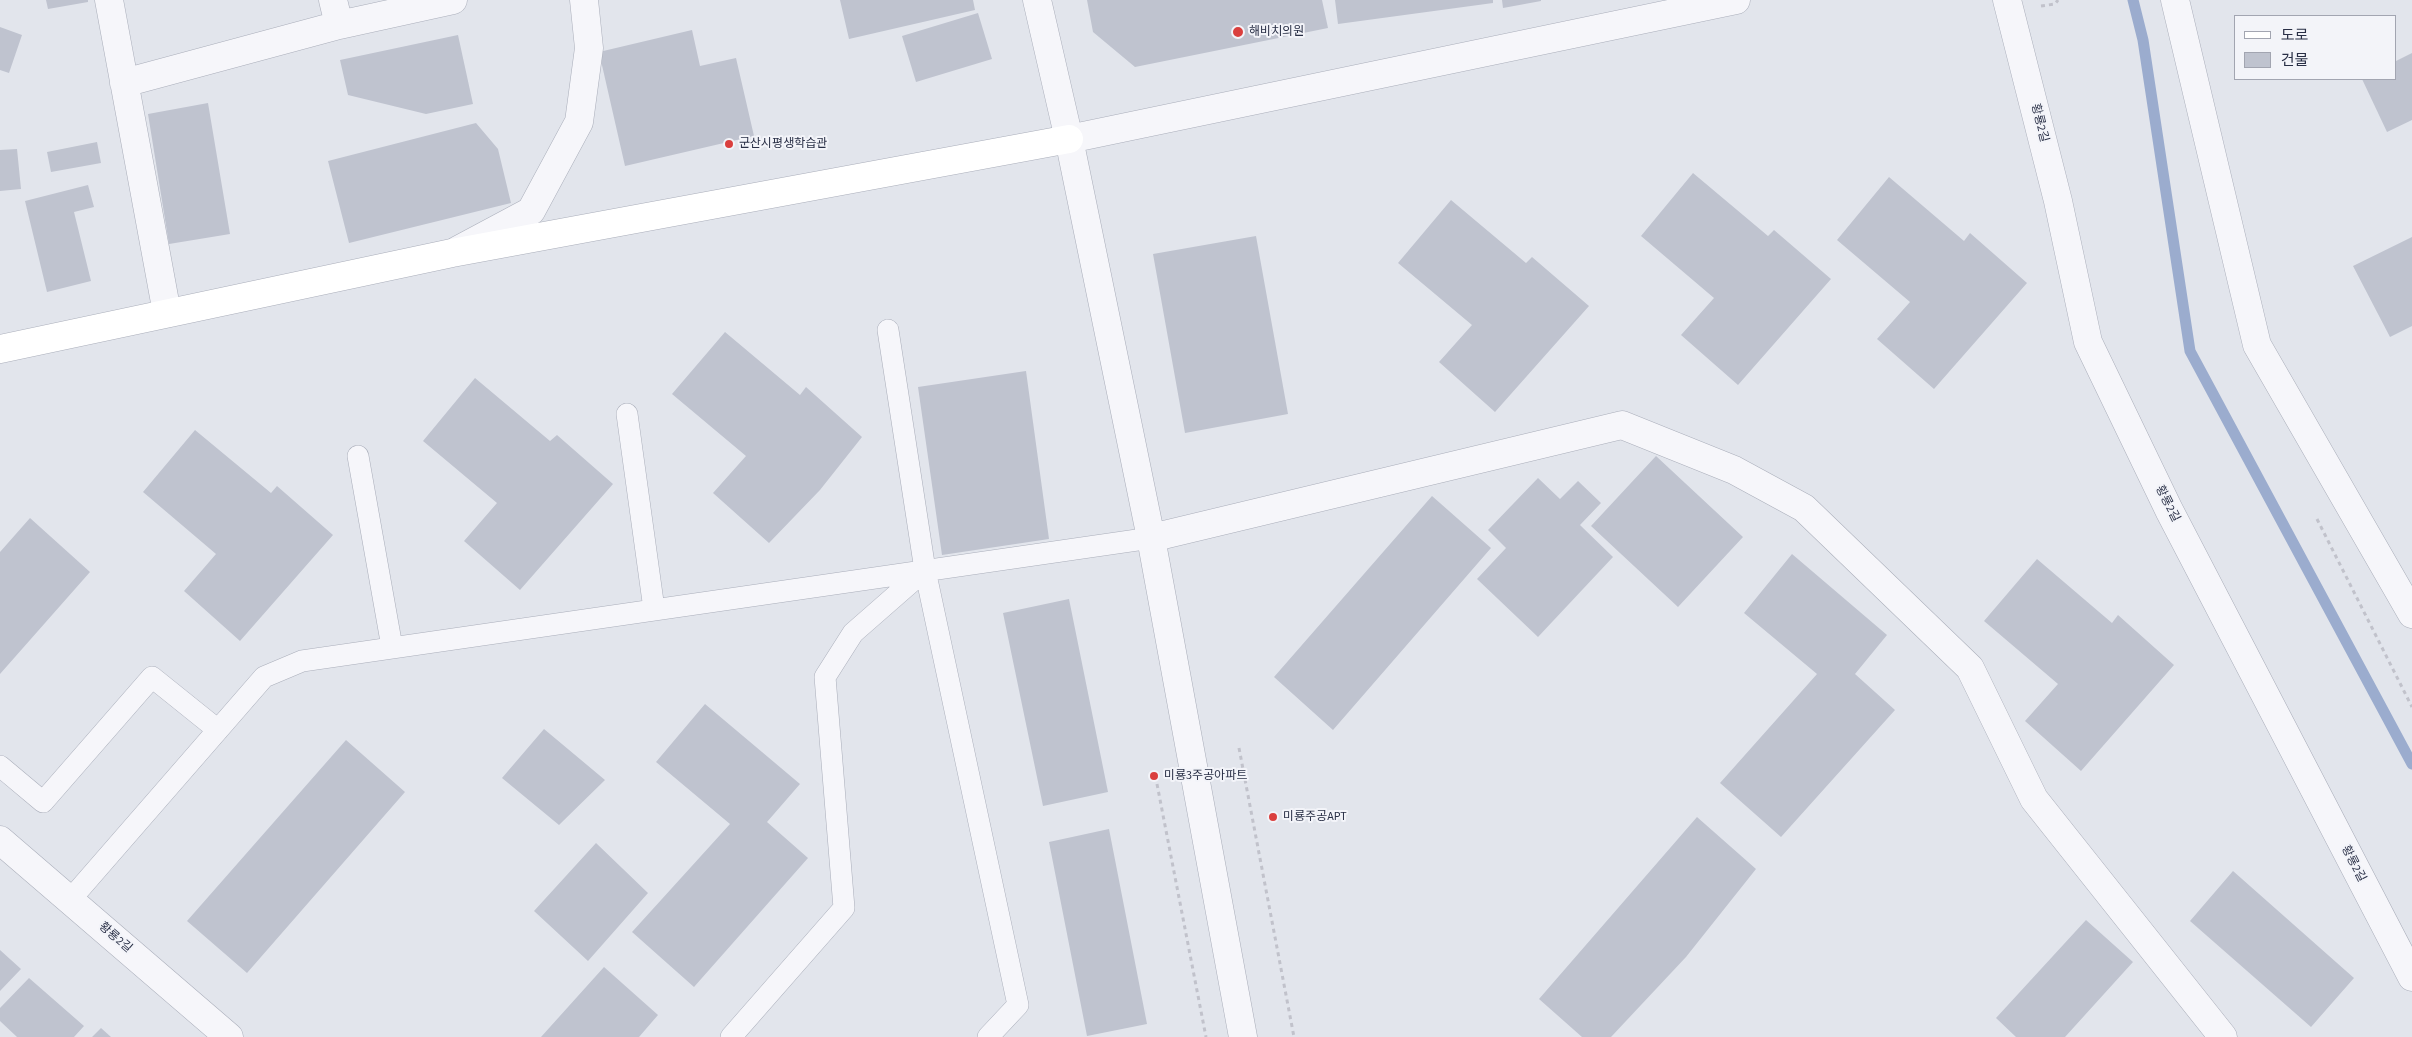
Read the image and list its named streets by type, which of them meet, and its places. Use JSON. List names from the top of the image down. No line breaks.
{"streets":{"street":["황룡2길"]},"places":["해비치의원","군산시평생학습관","미룡3주공아파트","미룡주공APT"],"legend":["도로","건물"]}
